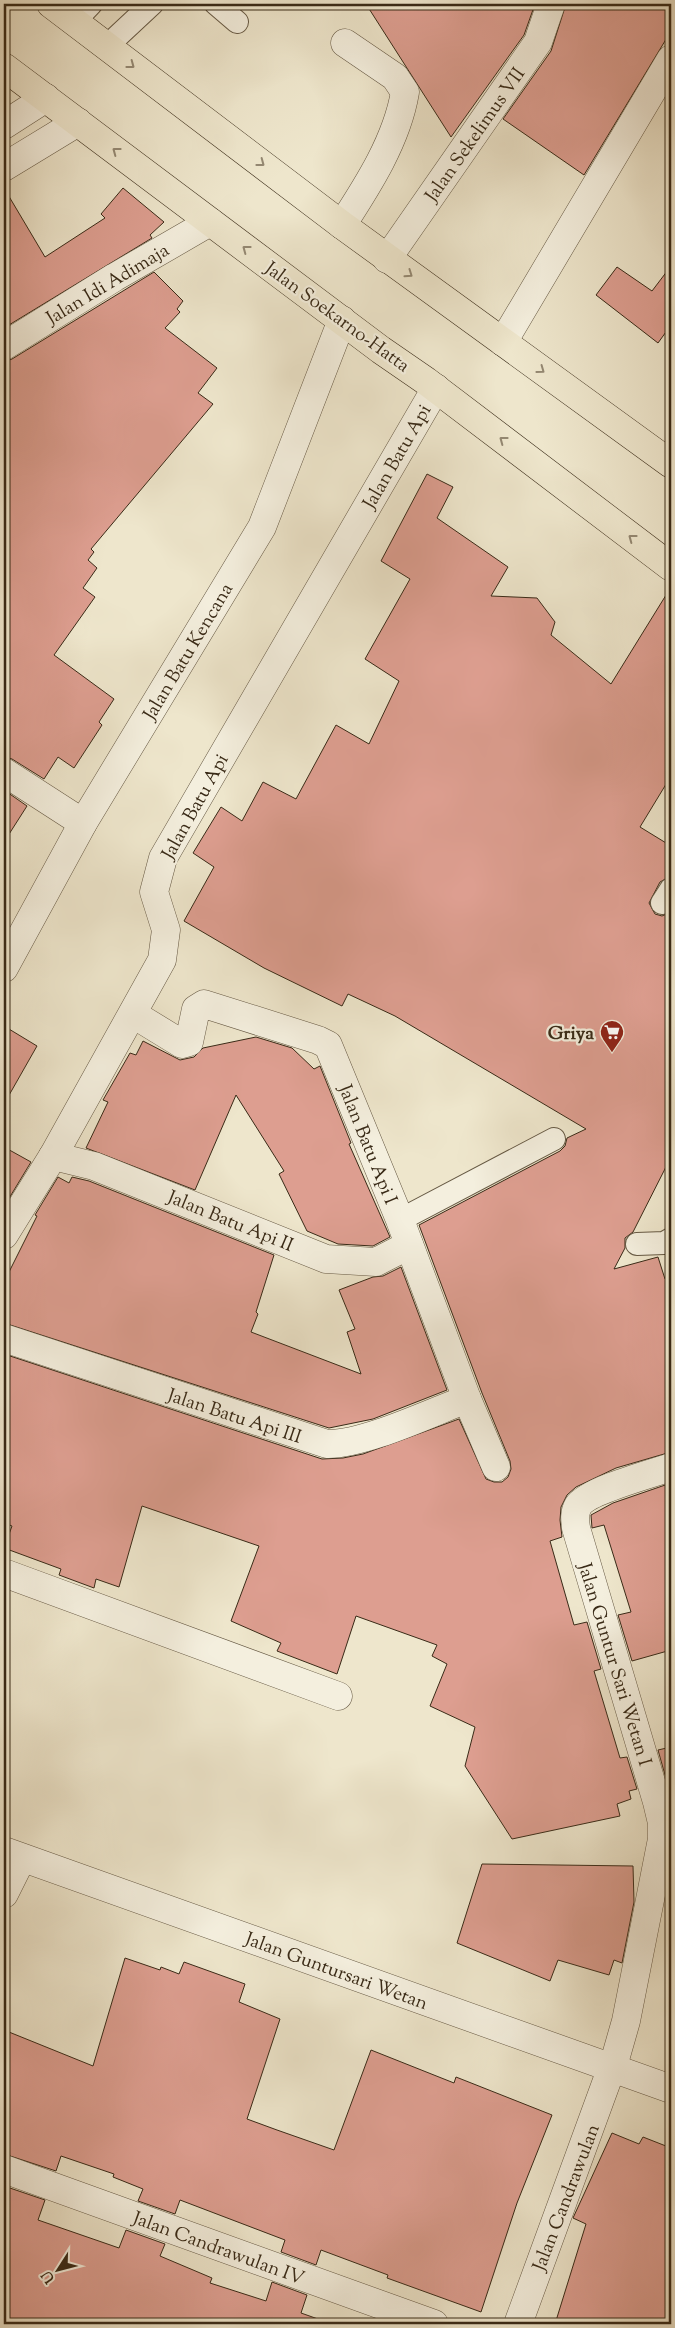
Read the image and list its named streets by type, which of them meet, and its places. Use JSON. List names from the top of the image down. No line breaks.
{"streets":{"highway":["Jalan Soekarno-Hatta"],"street":["Jalan Sekelimus VII","Jalan Idi Adimaja","Jalan Batu Api","Jalan Batu Kencana","Jalan Batu Api I","Jalan Batu Api II","Jalan Batu Api III","Jalan Guntur Sari Wetan I","Jalan Guntursari Wetan","Jalan Candrawulan","Jalan Candrawulan IV"]},"crossings":[["Jalan Idi Adimaja","Jalan Soekarno-Hatta"],["Jalan Soekarno-Hatta","Jalan Batu Api"],["Jalan Soekarno-Hatta","Jalan Batu Kencana"],["Jalan Batu Api","Jalan Batu Api I"],["Jalan Batu Api","Jalan Batu Api II"],["Jalan Batu Api I","Jalan Batu Api II"],["Jalan Batu Api I","Jalan Batu Api III"],["Jalan Guntur Sari Wetan I","Jalan Guntursari Wetan"],["Jalan Guntur Sari Wetan I","Jalan Candrawulan"],["Jalan Guntursari Wetan","Jalan Candrawulan"]],"places":{"supermarket":["Griya"]},"north":"bottom left"}
